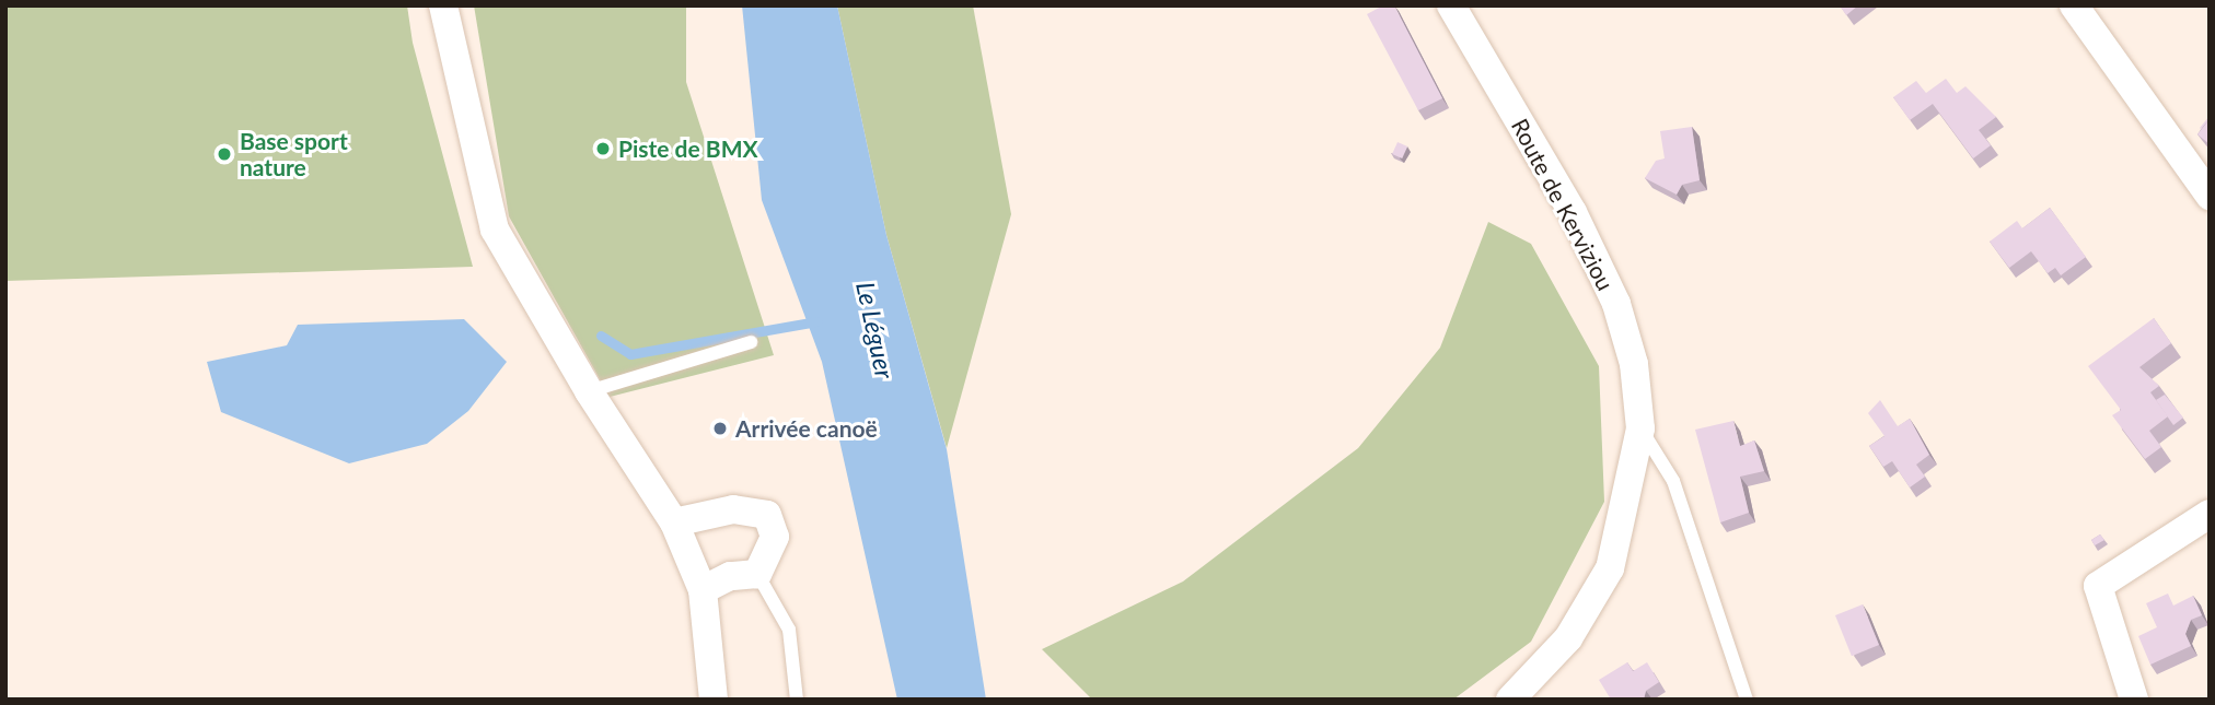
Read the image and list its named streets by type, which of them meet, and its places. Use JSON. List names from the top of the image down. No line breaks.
{"streets":{"street":["Route de Kerviziou"]},"water":["Le Léguer"],"places":["Piste de BMX","Base sport nature","Arrivée canoë"]}
